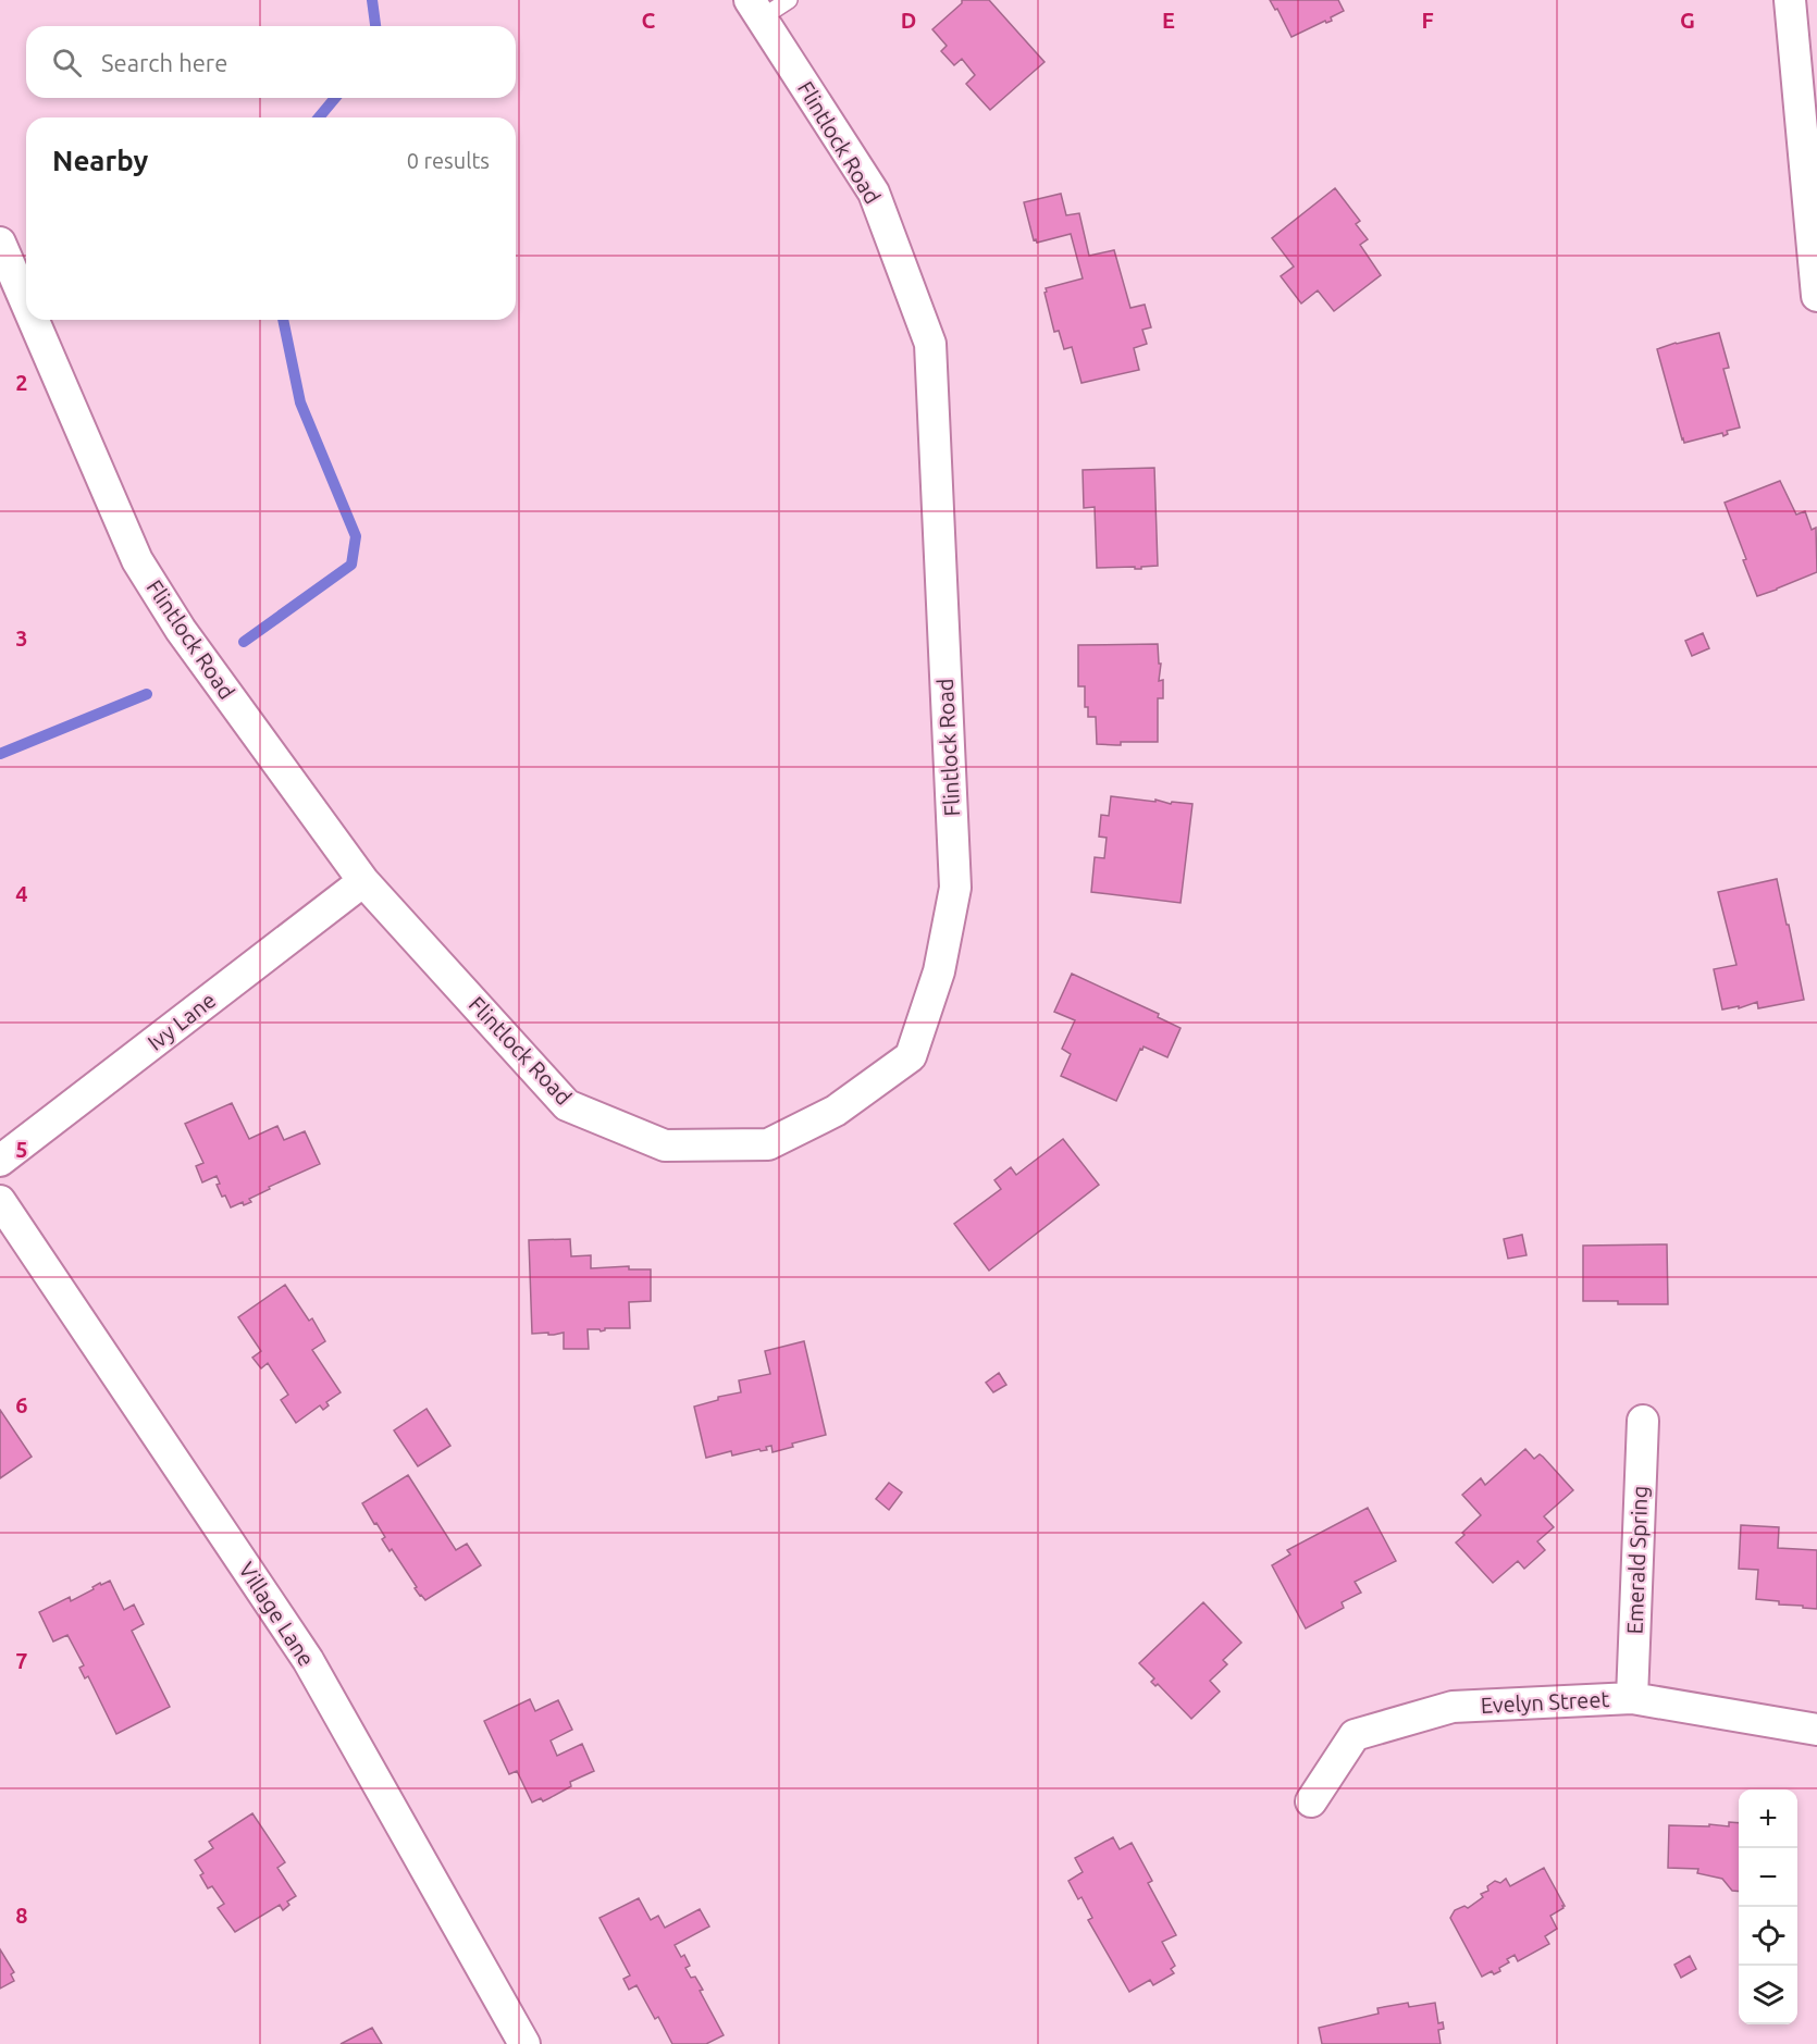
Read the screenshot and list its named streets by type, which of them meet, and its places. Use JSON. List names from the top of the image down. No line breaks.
{"streets":{"street":["Flintlock Road","Ivy Lane","Emerald Spring","Village Lane","Evelyn Street"]},"crossings":[["Flintlock Road","Ivy Lane"],["Emerald Spring","Evelyn Street"]],"page":{"search":"Search here","heading":["Nearby","0 results"],"map_buttons":["+","−"]},"grid":{"columns":["C","D","E","F","G"],"rows":["2","3","4","5","6","7","8"]}}
